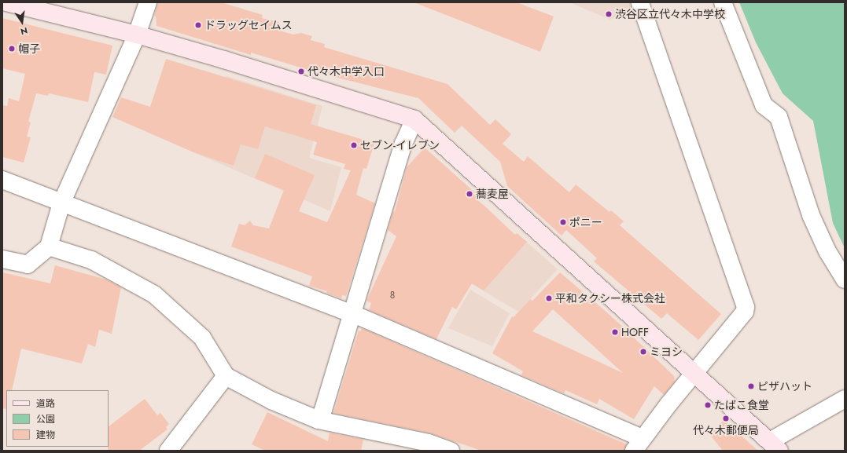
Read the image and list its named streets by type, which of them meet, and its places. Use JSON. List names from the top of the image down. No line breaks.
{"places":["渋谷区立代々木中学校","ドラッグセイムス","帽子","代々木中学入口","セブン-イレブン","蕎麦屋","ポニー","平和タクシー株式会社","HOFF","ミヨシ","ピザハット","たばこ食堂","代々木郵便局"],"house_numbers":["8"],"legend":["道路","公園","建物"],"north":"bottom"}
